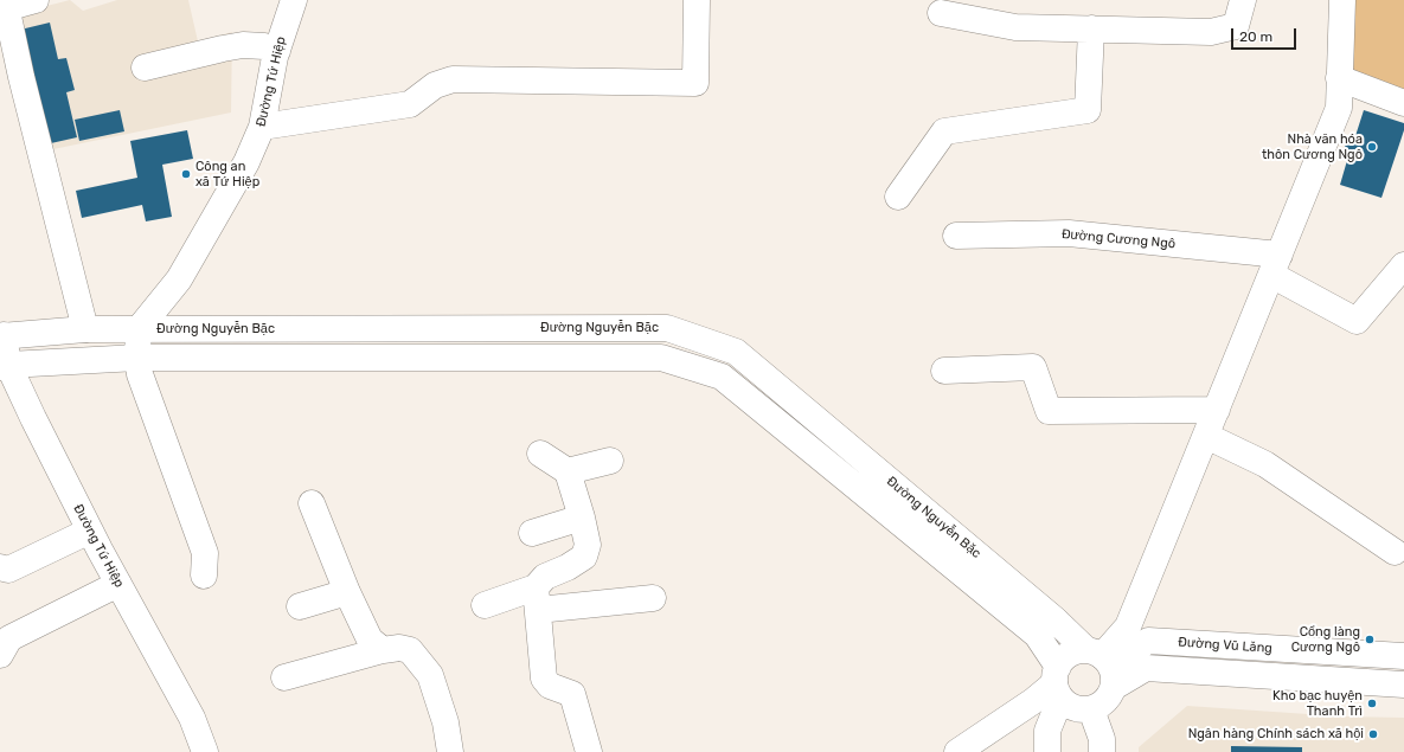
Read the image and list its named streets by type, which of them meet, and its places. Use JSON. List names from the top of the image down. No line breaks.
{"streets":{"street":["Đường Tứ Hiệp","Đường Cương Ngô","Đường Nguyễn Bặc","Đường Vũ Lăng"]},"crossings":[["Đường Tứ Hiệp","Đường Nguyễn Bặc"],["Đường Nguyễn Bặc","Đường Vũ Lăng"]],"places":["Nhà văn hóa thôn Cương Ngô","Công an xã Tứ Hiệp","Cổng làng Cương Ngô","Kho bạc huyện Thanh Trì","Ngân hàng Chính sách xã hội"],"scale_bar":"20 m"}
